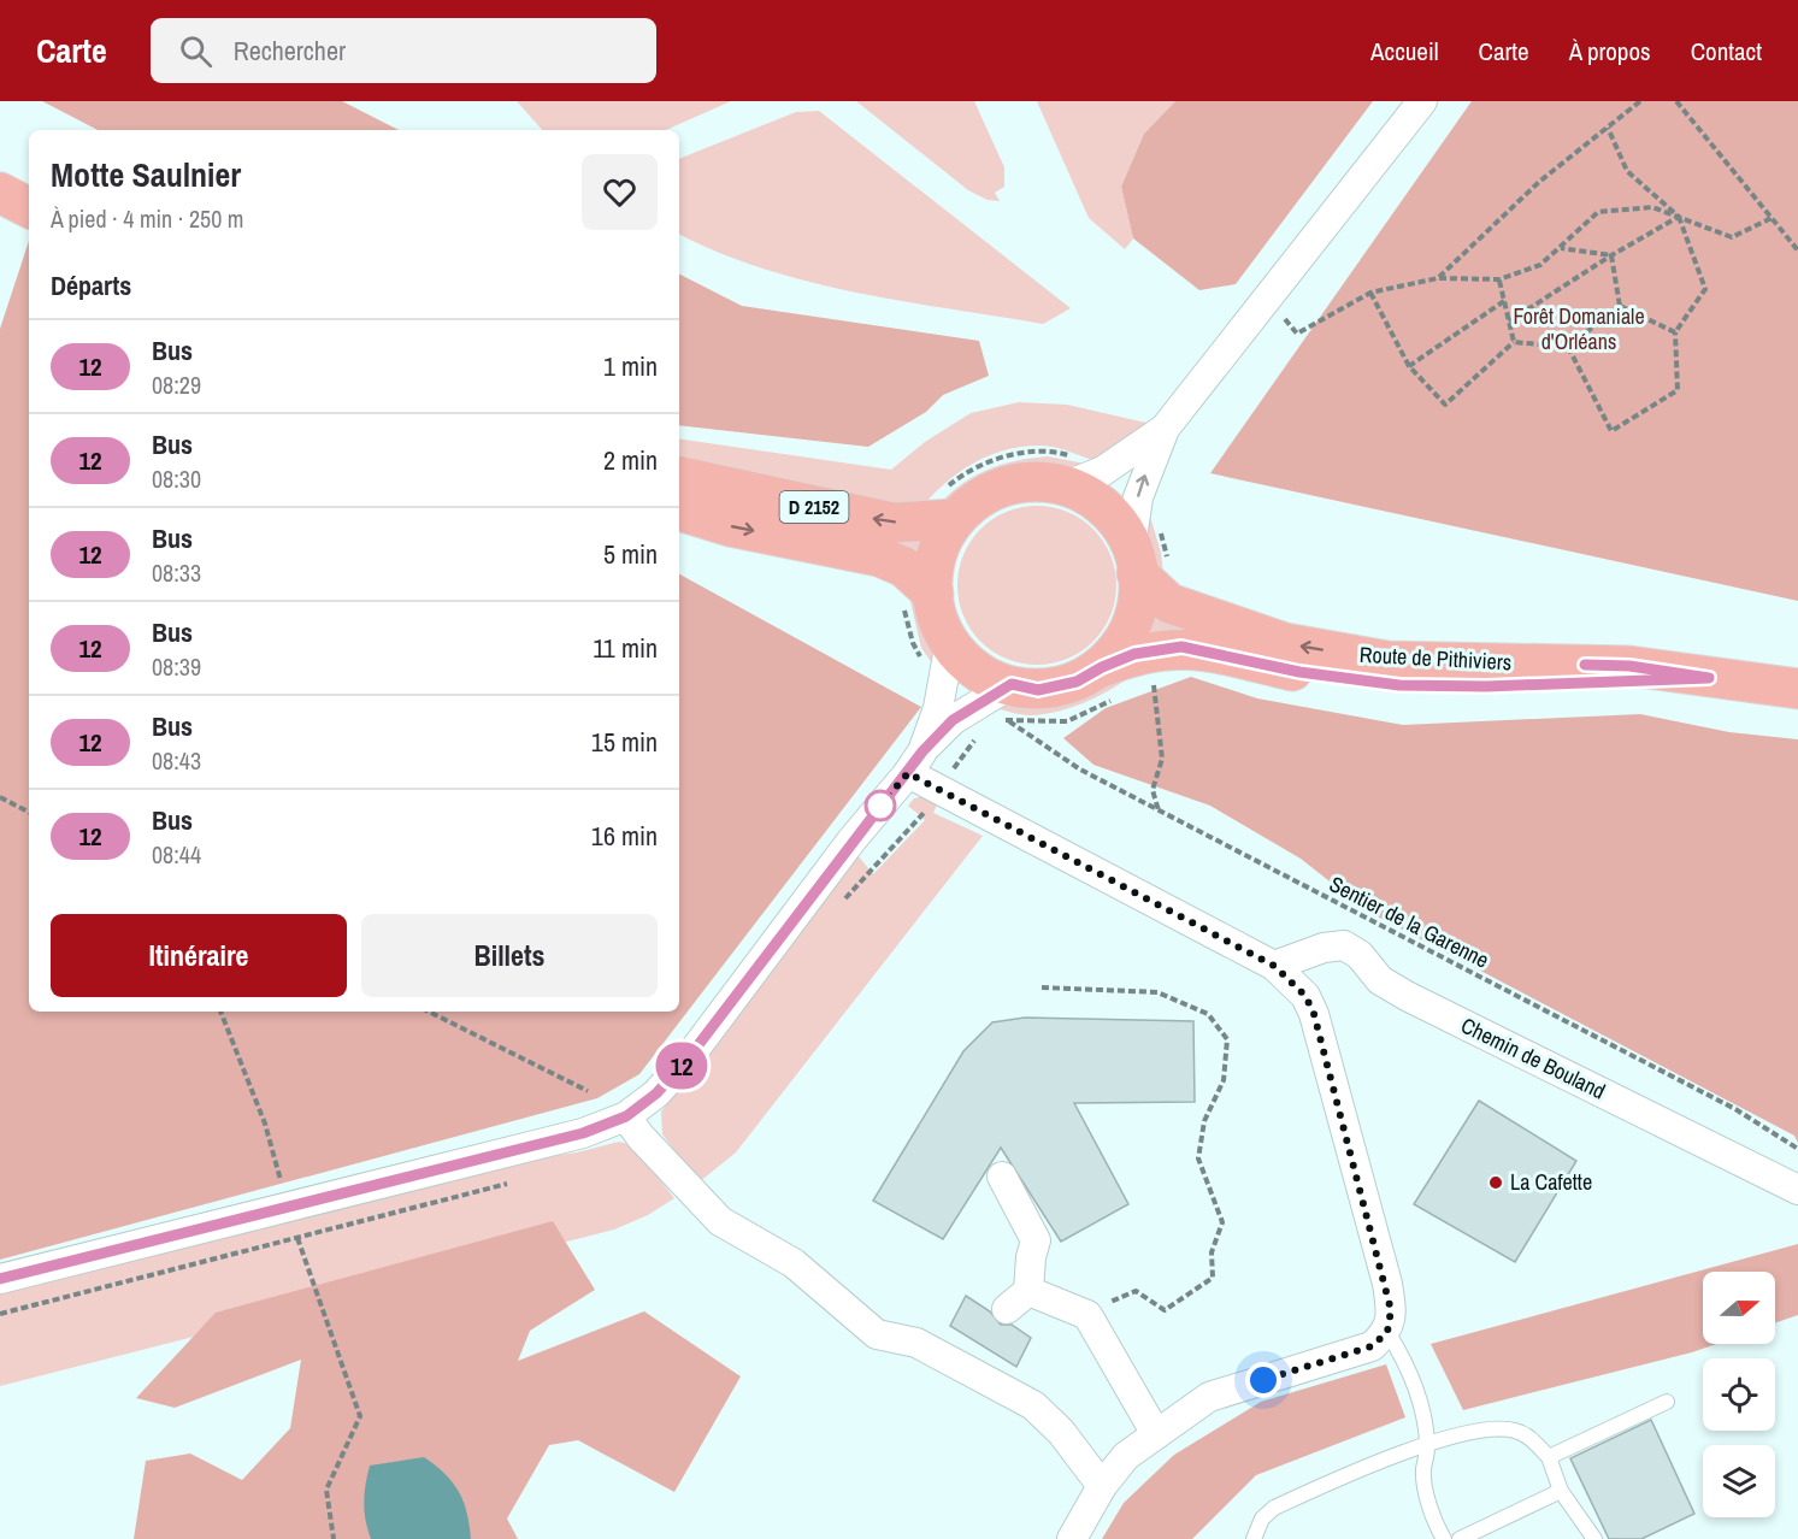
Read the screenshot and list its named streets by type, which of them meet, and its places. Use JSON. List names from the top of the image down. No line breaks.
{"streets":{"main road":["D 2152","Route de Pithiviers"],"street":["Chemin de Bouland"],"path":["Sentier de la Garenne"]},"crossings":[["D 2152","Route de Pithiviers"],["Route de Pithiviers","Sentier de la Garenne"]],"parks":["Forêt Domaniale d'Orléans"],"places":["La Cafette"],"lines":["bus line 12"],"north":"right","page":{"header":"Carte","search":"Rechercher","nav":["Accueil","Carte","À propos","Contact"],"on_map":"12","heading":[["Motte Saulnier","À pied · 4 min · 250 m"],"Départs"],"list":[{"mark":"12","name":"Bus","note":"08:29","value":"1 min"},{"mark":"12","name":"Bus","note":"08:30","value":"2 min"},{"mark":"12","name":"Bus","note":"08:33","value":"5 min"},{"mark":"12","name":"Bus","note":"08:39","value":"11 min"},{"mark":"12","name":"Bus","note":"08:43","value":"15 min"},{"mark":"12","name":"Bus","note":"08:44","value":"16 min"}],"buttons":["Itinéraire","Billets"]}}
